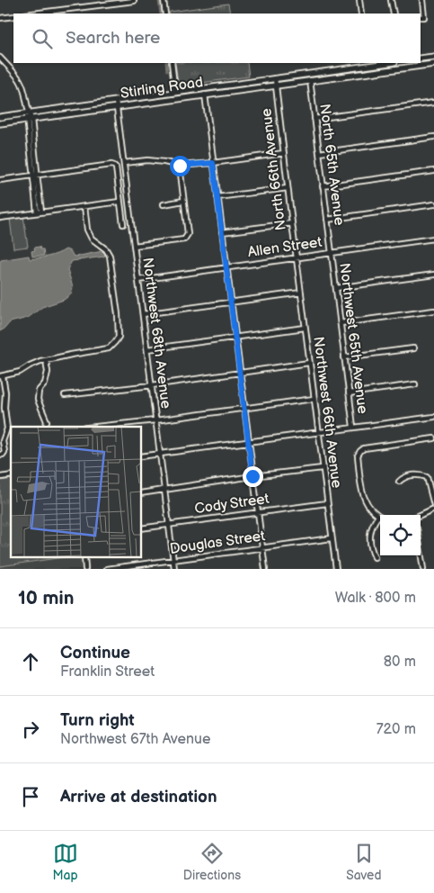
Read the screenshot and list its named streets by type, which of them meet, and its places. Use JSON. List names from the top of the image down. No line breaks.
{"streets":{"main road":["Stirling Road"],"street":["North 65th Avenue","North 66th Avenue","Allen Street","Northwest 68th Avenue","Northwest 65th Avenue","Northwest 66th Avenue","Cody Street","Douglas Street"]},"crossings":[["Stirling Road","North 65th Avenue"],["Stirling Road","North 66th Avenue"],["Stirling Road","Northwest 68th Avenue"],["North 65th Avenue","Allen Street"],["North 65th Avenue","Northwest 65th Avenue"],["North 66th Avenue","Allen Street"],["North 66th Avenue","Northwest 66th Avenue"],["Allen Street","Northwest 68th Avenue"],["Allen Street","Northwest 65th Avenue"],["Allen Street","Northwest 66th Avenue"],["Northwest 68th Avenue","Cody Street"],["Northwest 68th Avenue","Douglas Street"],["Northwest 66th Avenue","Cody Street"],["Northwest 66th Avenue","Douglas Street"]],"page":{"search":"Search here","heading":["10 min","Walk · 800 m"],"list":[["Continue","Franklin Street","80 m"],["Turn right","Northwest 67th Avenue","720 m"],"Arrive at destination"],"nav":["Map","Directions","Saved"]}}
